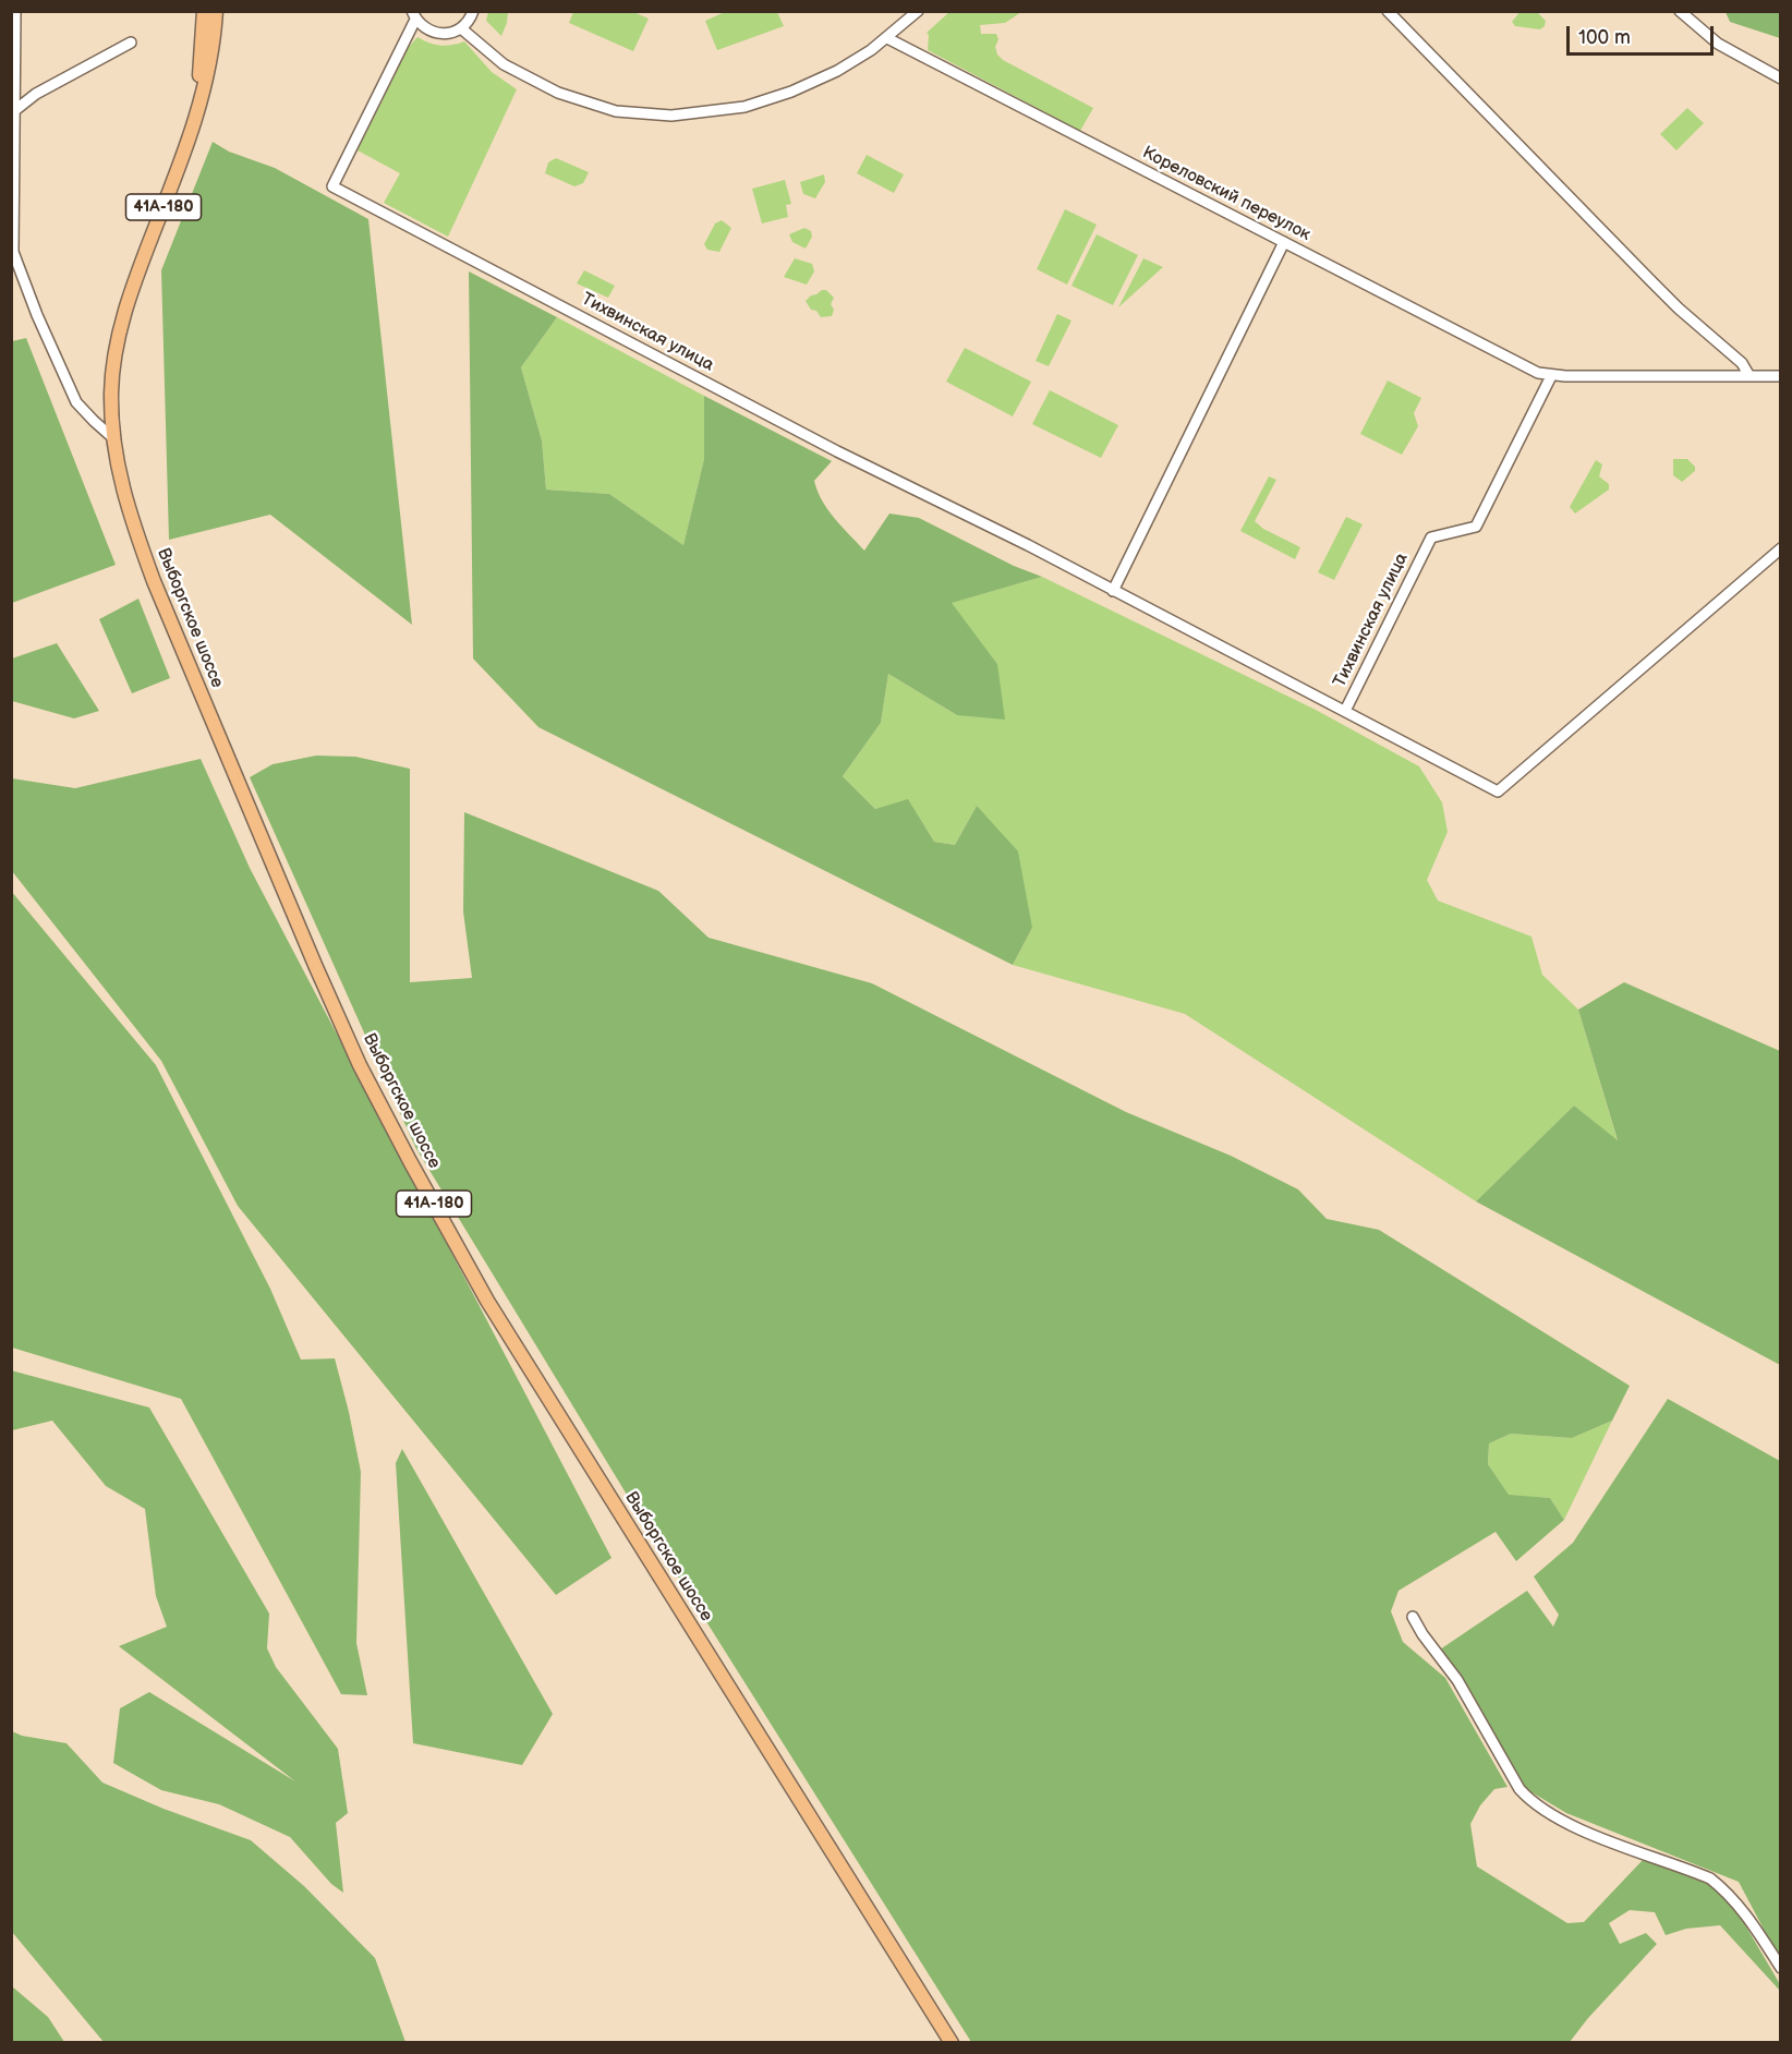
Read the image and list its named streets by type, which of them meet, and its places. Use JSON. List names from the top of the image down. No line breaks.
{"streets":{"main road":["41А-180","Выборгское шоссе"],"street":["Кореловский переулок","Тихвинская улица"]},"crossings":[["Кореловский переулок","Тихвинская улица"]],"scale_bar":"100 m"}
